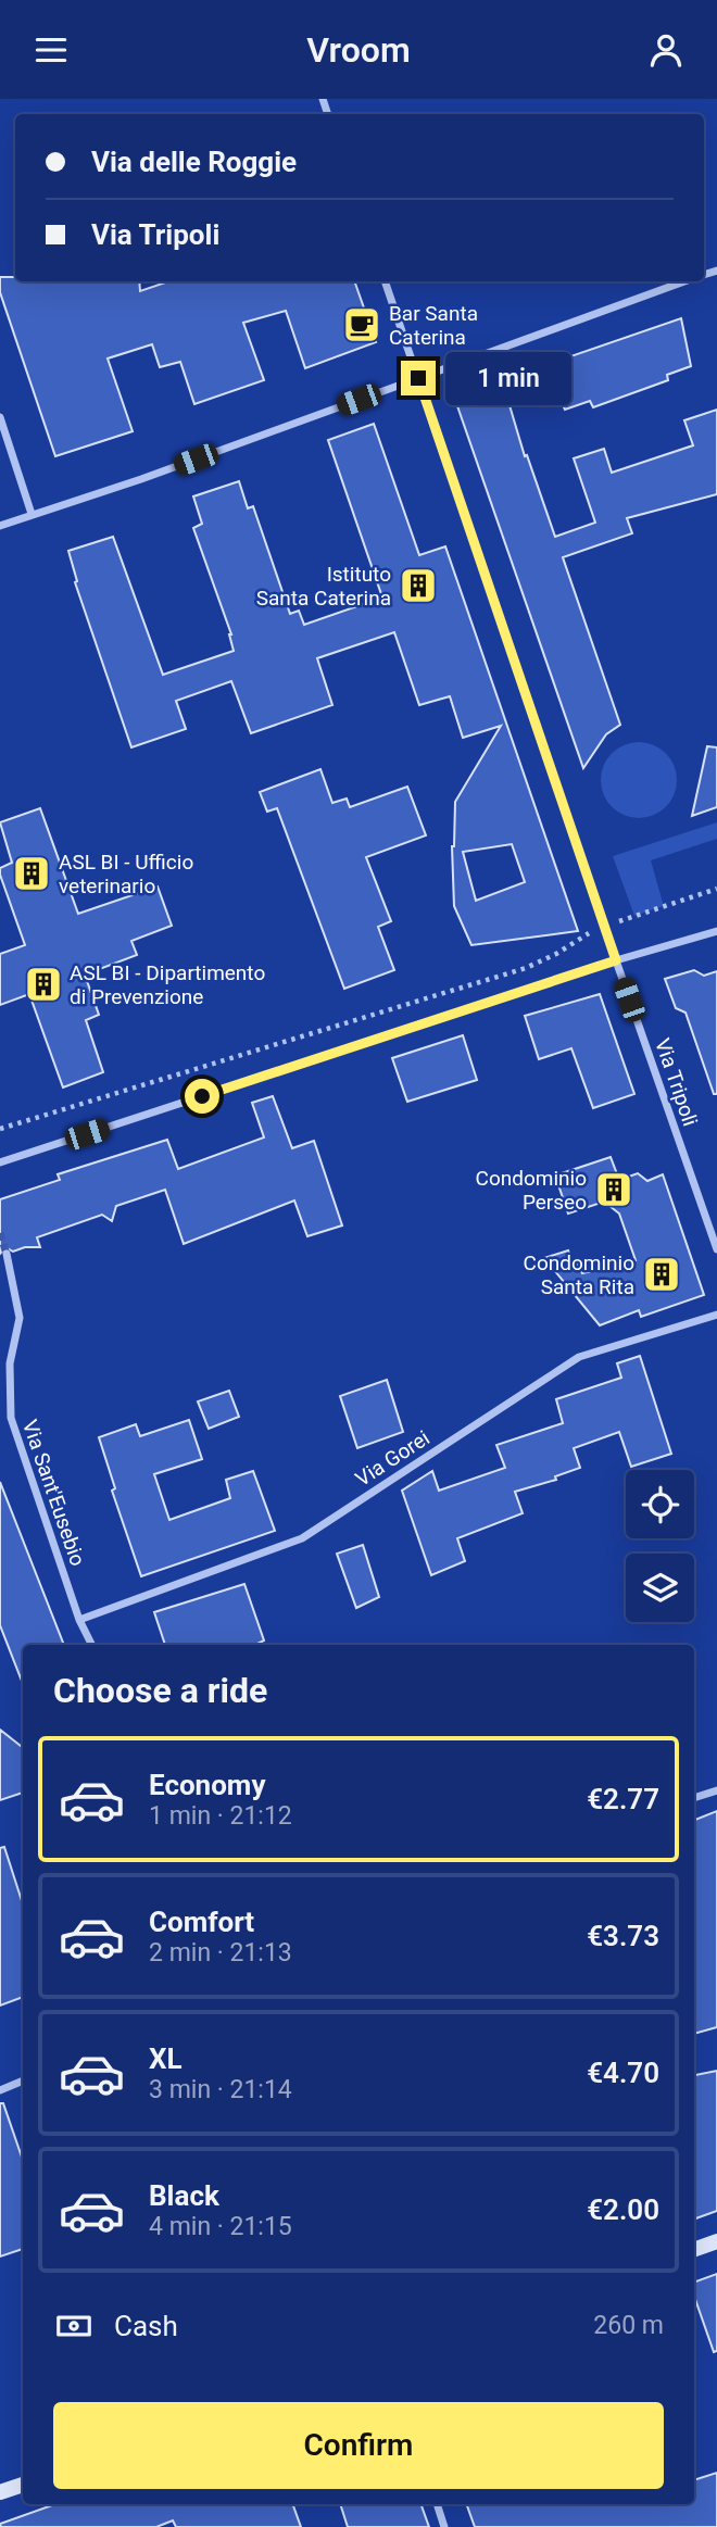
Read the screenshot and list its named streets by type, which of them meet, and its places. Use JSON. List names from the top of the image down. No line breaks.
{"streets":{"street":["Via Tripoli","Via Gorei","Via Sant'Eusebio"]},"crossings":[["Via Gorei","Via Sant'Eusebio"]],"places":{"cafe":["Bar Santa Caterina"],"building":["Istituto Santa Caterina","ASL BI - Ufficio veterinario","ASL BI - Dipartimento di Prevenzione","Condominio Perseo","Condominio Santa Rita"]},"page":{"header":"Vroom","banner":["Via delle Roggie","Via Tripoli"],"bubble":"1 min","heading":"Choose a ride","list":[{"name":"Economy","note":"1 min · 21:12","value":"€2.77"},{"name":"Comfort","note":"2 min · 21:13","value":"€3.73"},{"name":"XL","note":"3 min · 21:14","value":"€4.70"},{"name":"Black","note":"4 min · 21:15","value":"€2.00"}],"pay":["Cash","260 m"],"buttons":"Confirm"}}
